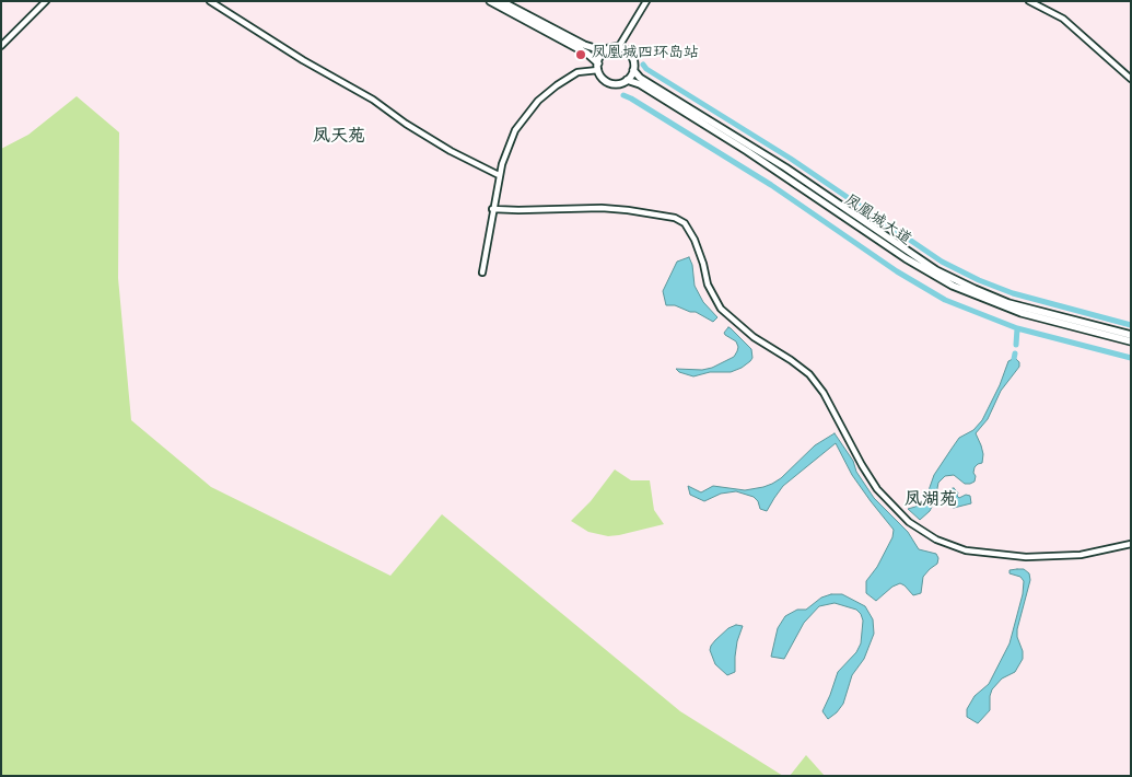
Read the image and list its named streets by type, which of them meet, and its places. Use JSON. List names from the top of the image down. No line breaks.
{"streets":{"main road":["凤凰城大道"]},"districts":["凤天苑","凤湖苑"],"places":["凤凰城四环岛站"]}
